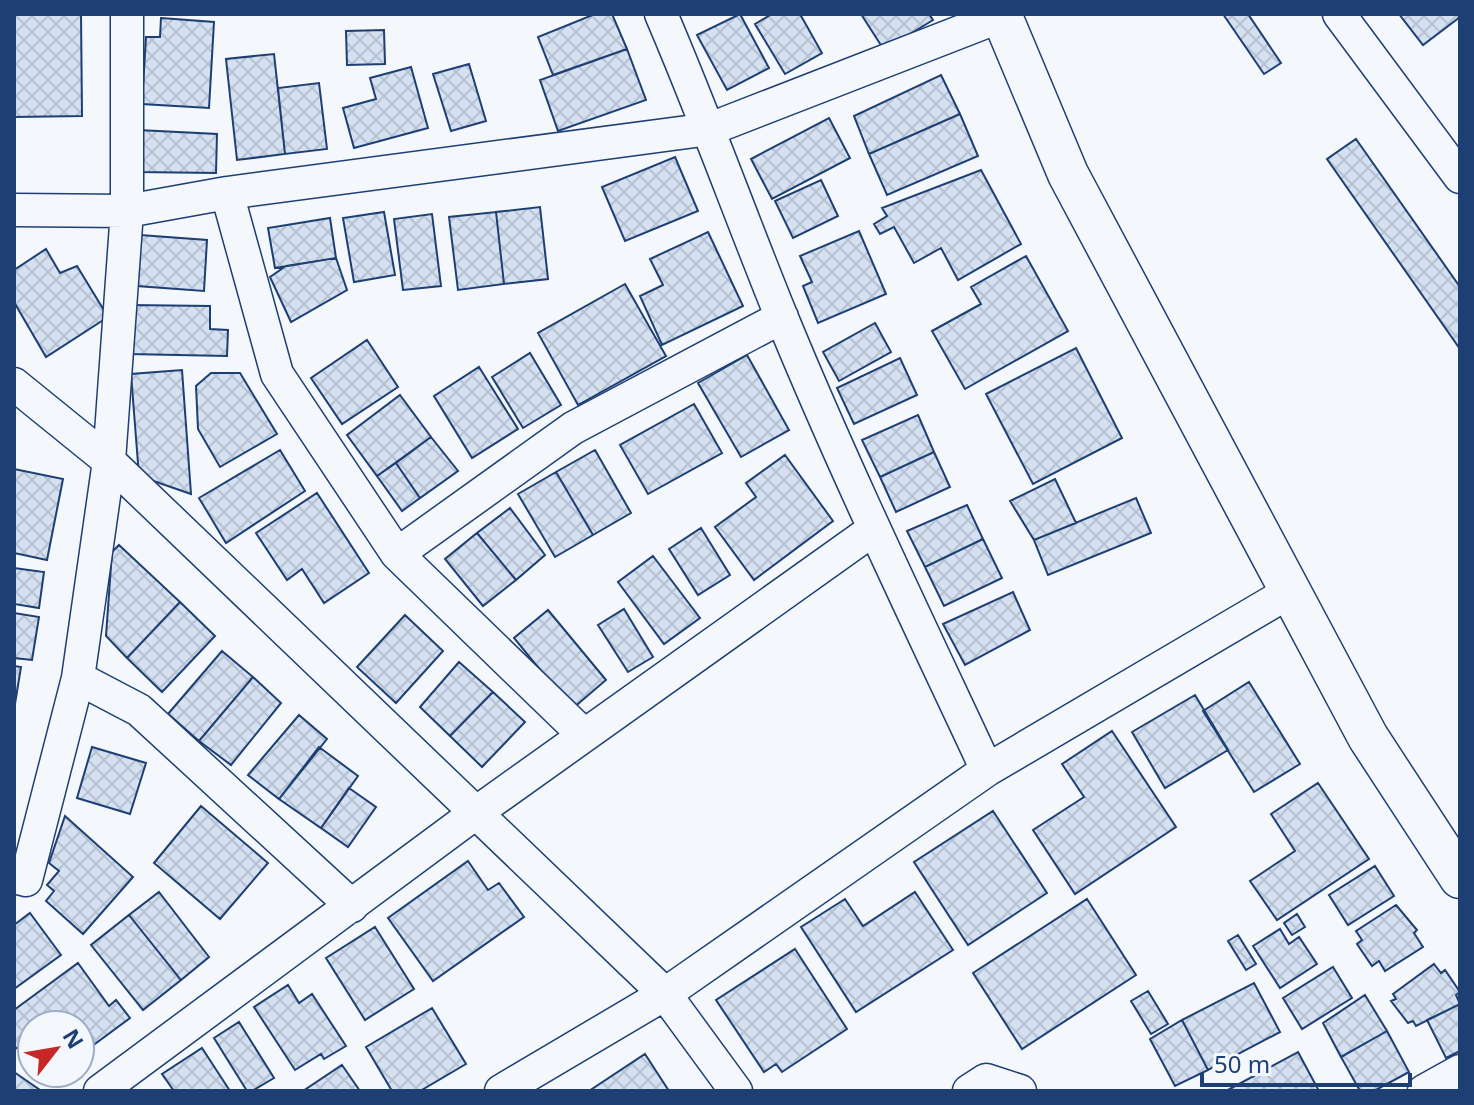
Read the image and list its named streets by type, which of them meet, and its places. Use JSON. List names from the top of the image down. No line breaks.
{"scale_bar":"50 m","north":"top right"}
